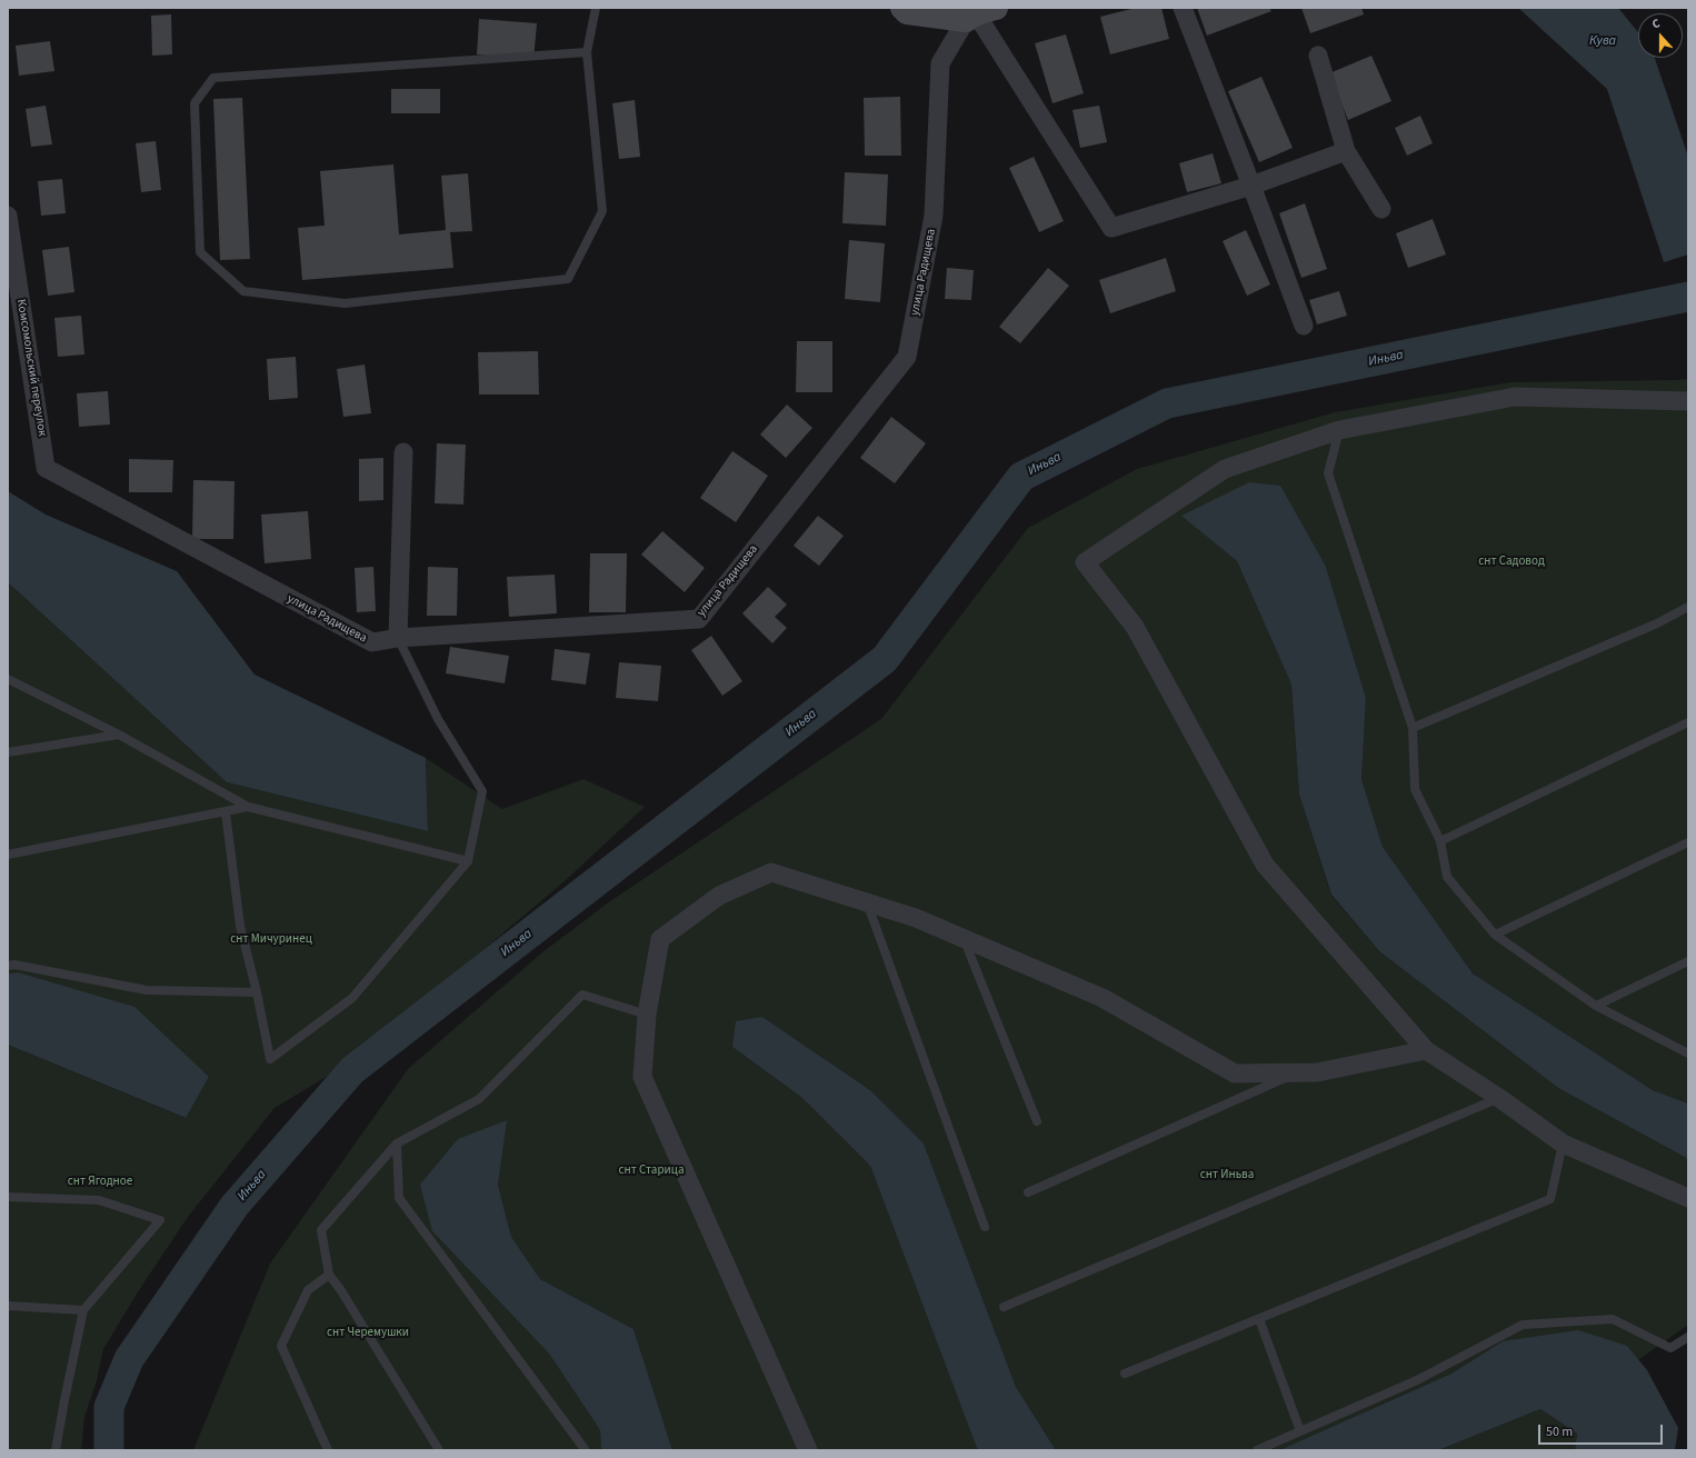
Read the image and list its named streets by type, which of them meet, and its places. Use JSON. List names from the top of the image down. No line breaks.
{"streets":{"street":["улица Радищева","Комсомольский переулок"]},"crossings":[["улица Радищева","Комсомольский переулок"]],"water":["Кува","Иньва"],"parks":["снт Садовод","снт Мичуринец","снт Старица","снт Иньва","снт Ягодное","снт Черемушки"],"scale_bar":"50 m","north":"top"}
